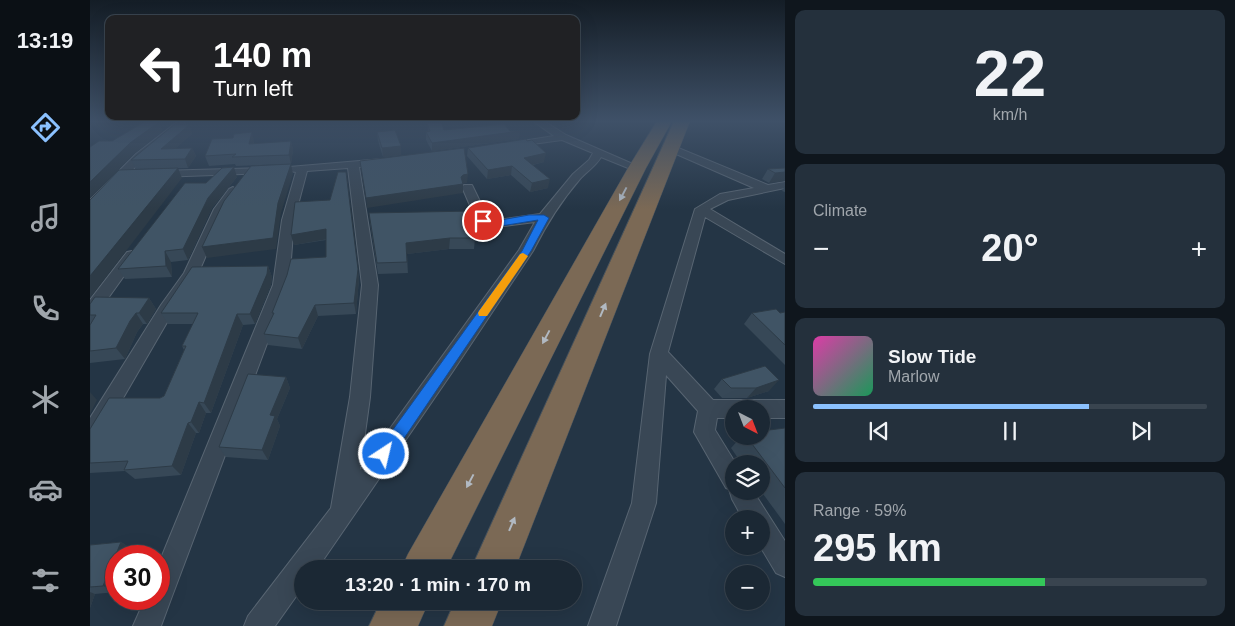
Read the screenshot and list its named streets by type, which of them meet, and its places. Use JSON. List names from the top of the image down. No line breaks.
{"north":"bottom right","page":{"tabs":"13:19","tile":[["22","km/h"],"Climate",["Range · 59%","295 km"]],"turn":["140 m","Turn left"],"heat":["−","20°","+"],"song":["Slow Tide","Marlow"],"map_buttons":["+","−"],"limit":"30","trip":"13:20 · 1 min · 170 m"}}
